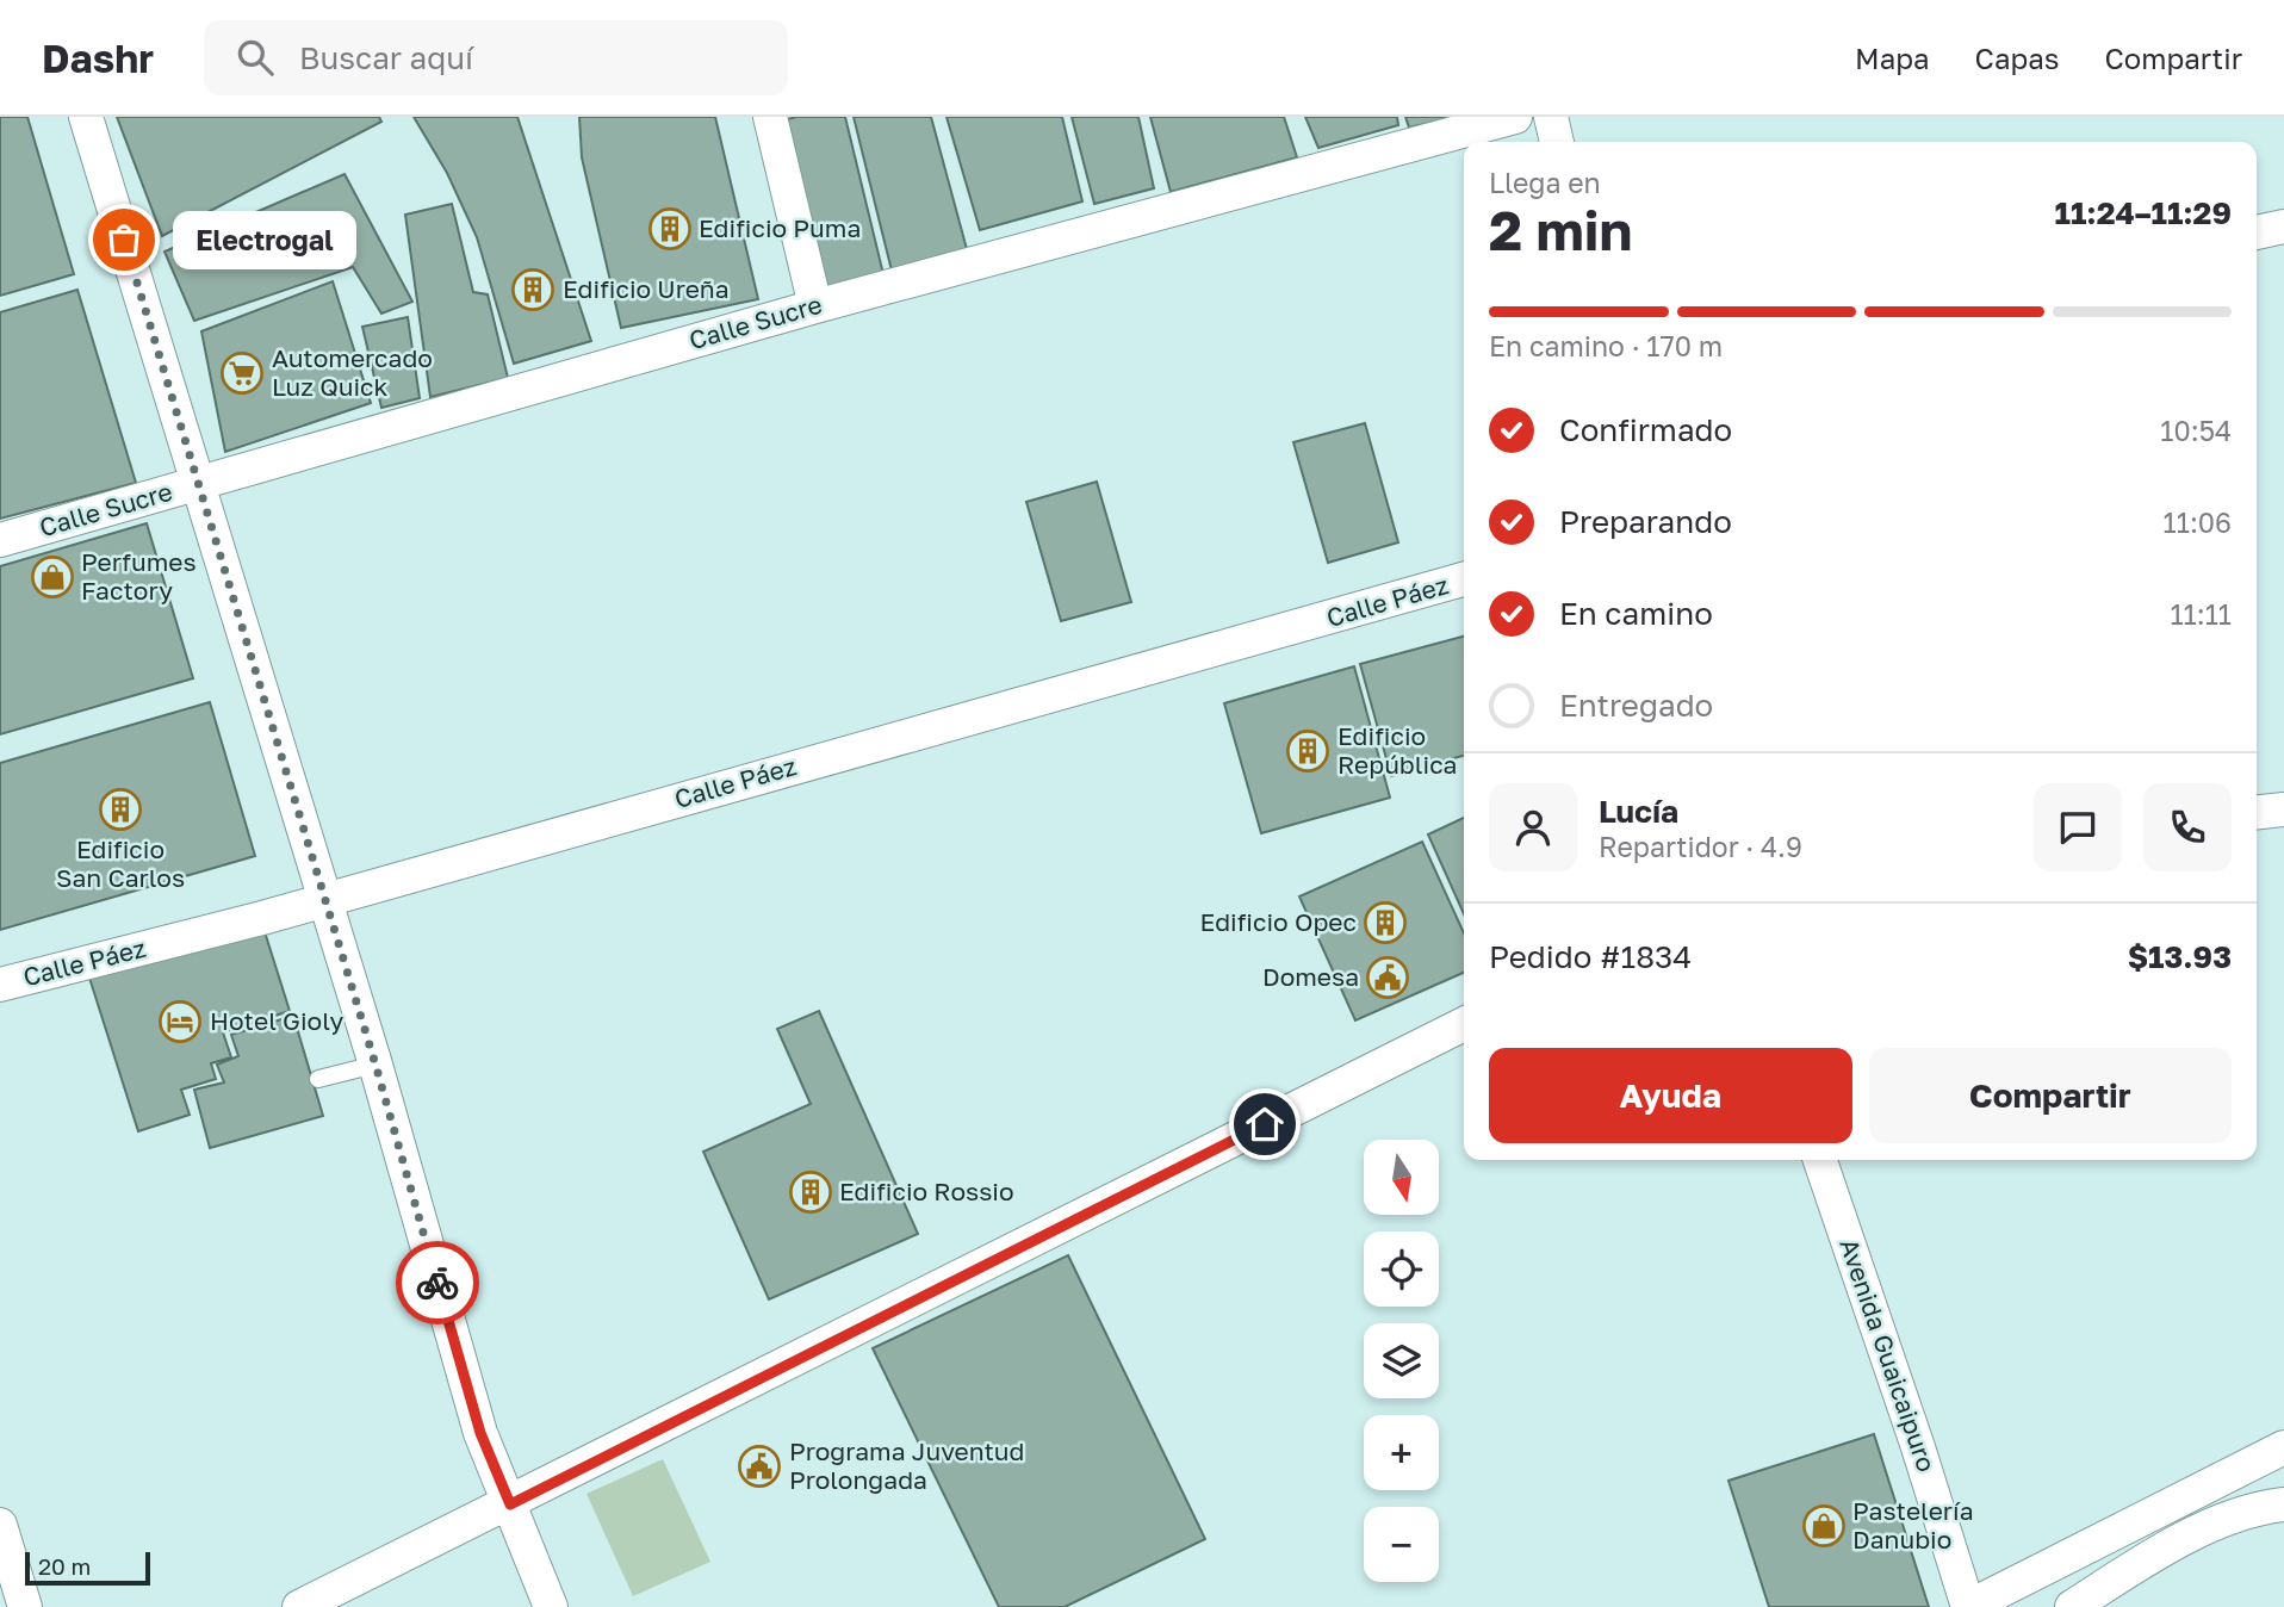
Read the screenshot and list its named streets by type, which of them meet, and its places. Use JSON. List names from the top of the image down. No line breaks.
{"streets":{"street":["Calle Sucre","Calle Páez","Avenida Guaicaipuro"]},"places":{"building":["Edificio Puma","Edificio Ureña","Edificio República","Edificio San Carlos","Edificio Opec","Edificio Rossio"],"other":["Electrogal"],"supermarket":["Automercado Luz Quick"],"shop":["Perfumes Factory","Pastelería Danubio"],"public building":["Domesa","Programa Juventud Prolongada"],"hotel":["Hotel Gioly"]},"scale_bar":"20 m","north":"bottom","page":{"header":"Dashr","search":"Buscar aquí","nav":["Mapa","Capas","Compartir"],"heading":["2 min","Llega en","11:24–11:29"],"panel":["Lucía","Repartidor · 4.9","Pedido #1834","$13.93"],"bubble":"Electrogal","bar":"En camino · 170 m","list":[["Confirmado","10:54"],["Preparando","11:06"],["En camino","11:11"],"Entregado"],"buttons":["Ayuda","Compartir"],"map_buttons":["+","−"],"scale":"20 m"}}
